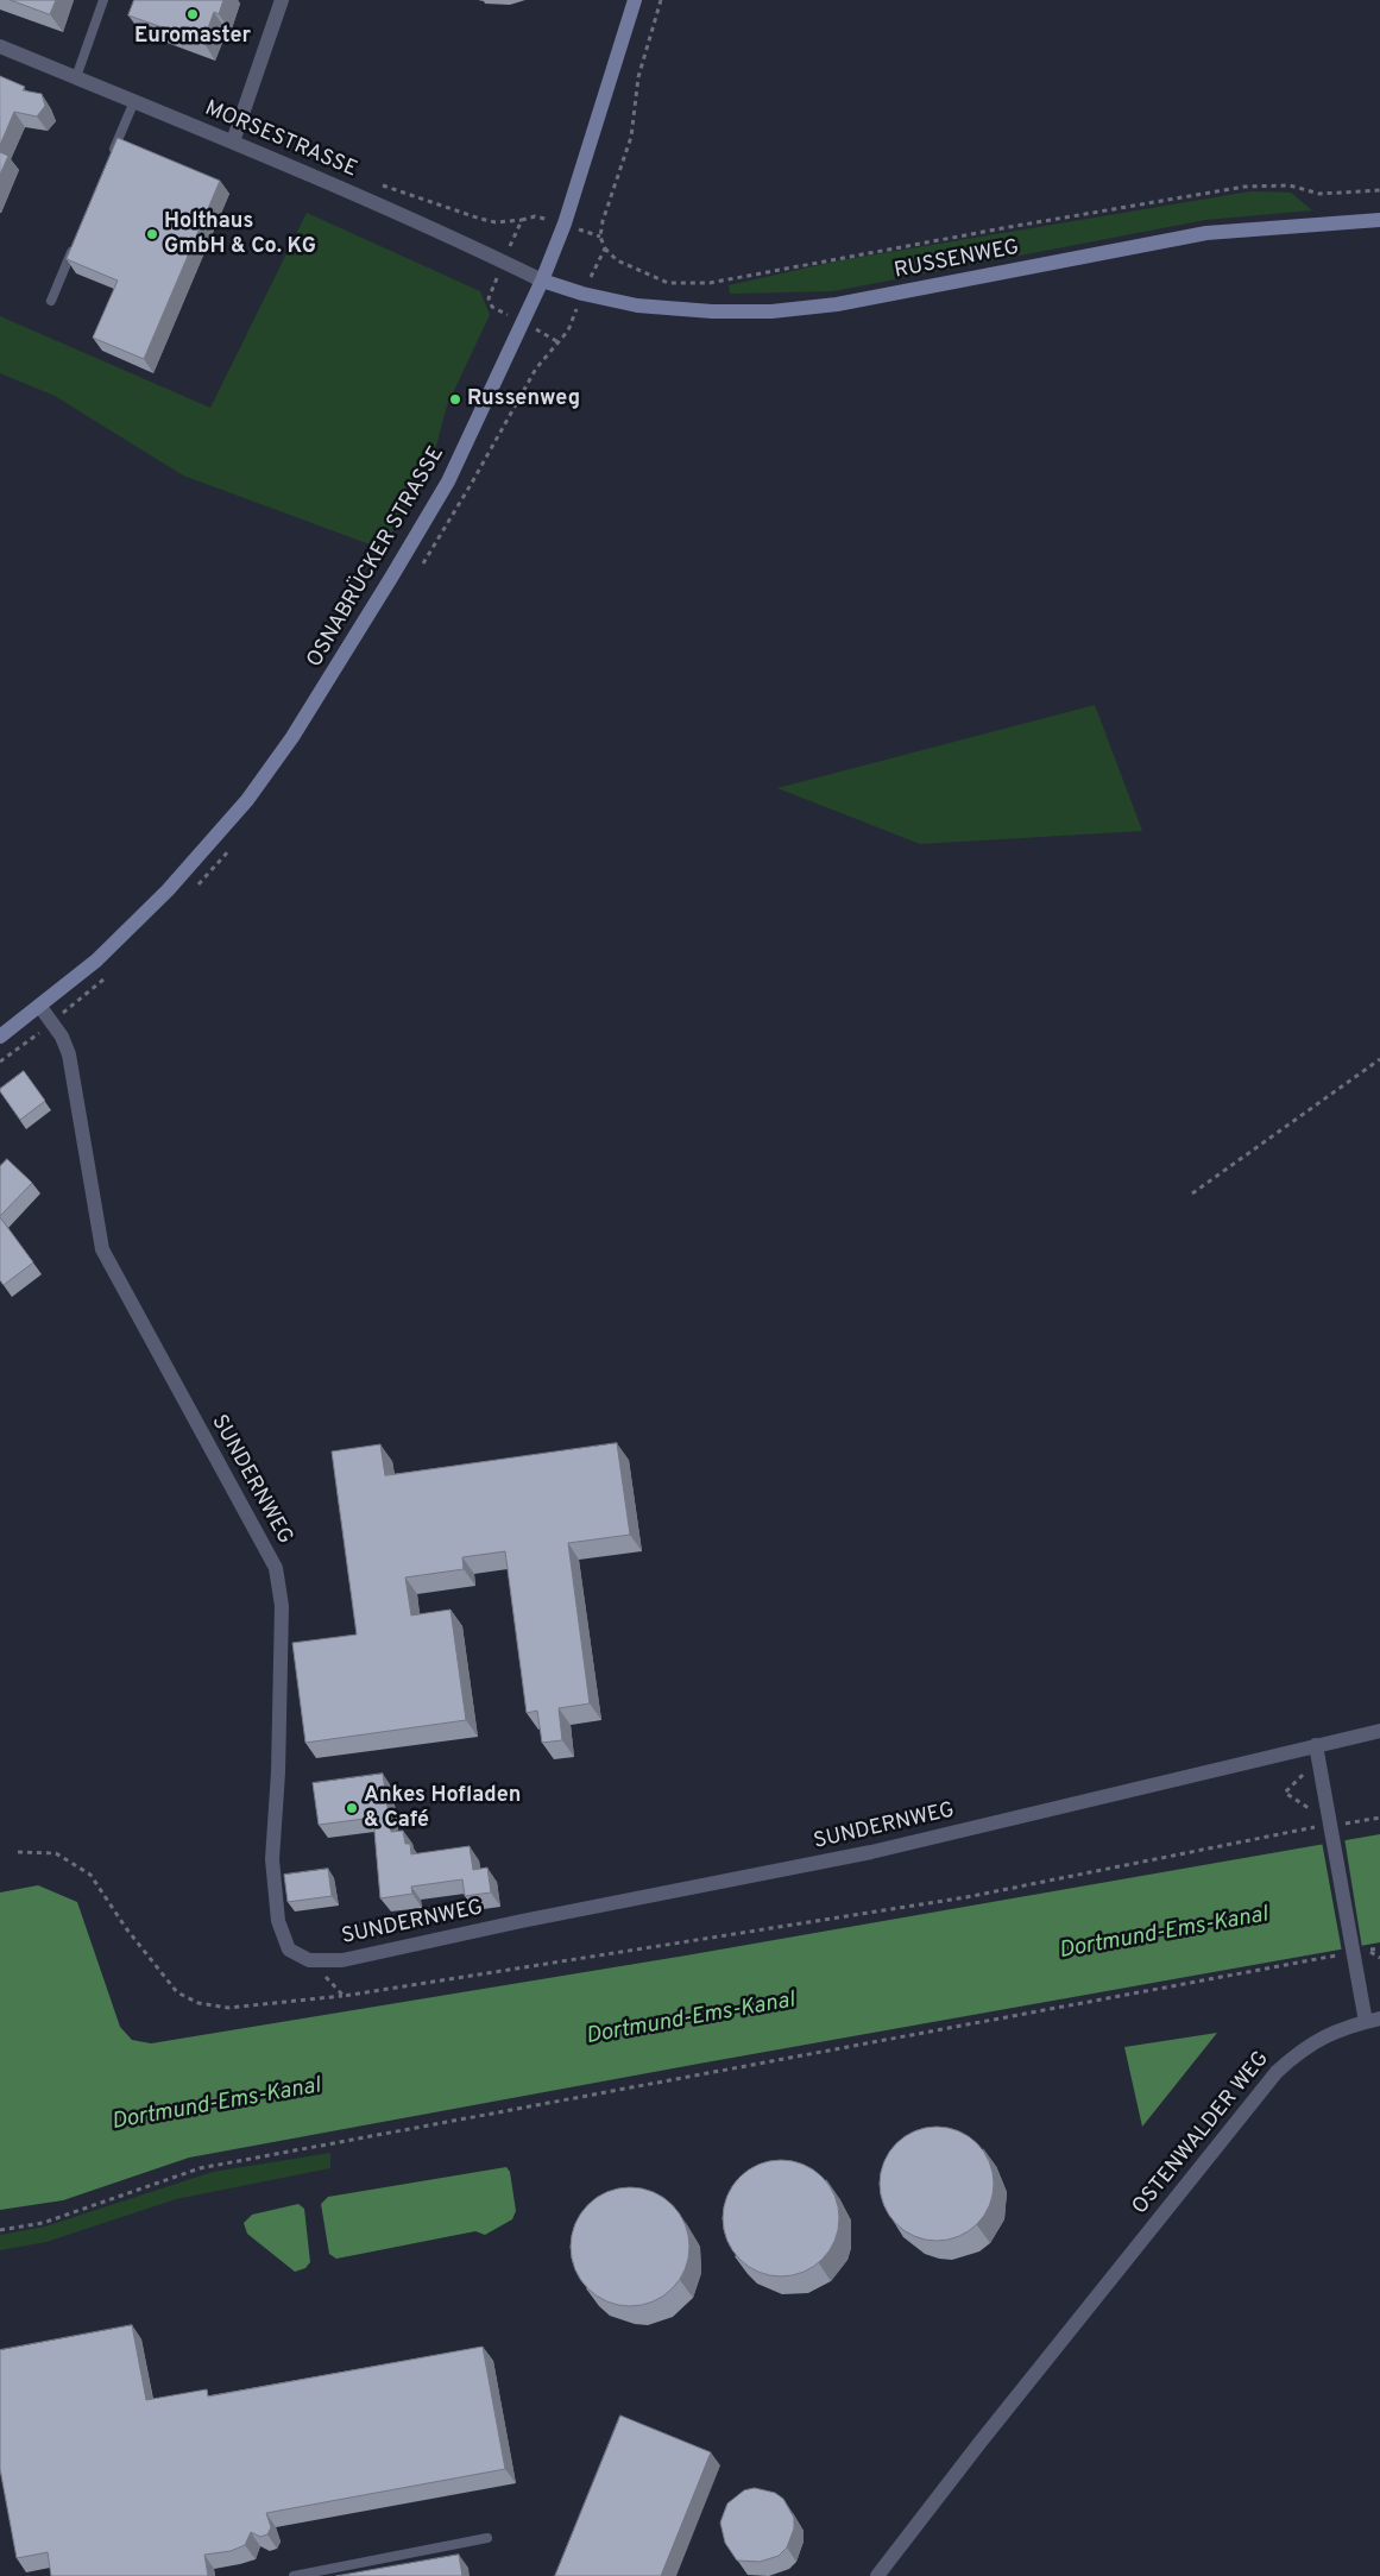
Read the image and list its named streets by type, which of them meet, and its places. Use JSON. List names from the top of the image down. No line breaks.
{"streets":{"main road":["RUSSENWEG","OSNABRÜCKER STRASSE"],"street":["MORSESTRASSE","SUNDERNWEG","OSTENWALDER WEG"]},"crossings":[["MORSESTRASSE","RUSSENWEG"],["MORSESTRASSE","OSNABRÜCKER STRASSE"],["RUSSENWEG","OSNABRÜCKER STRASSE"],["OSNABRÜCKER STRASSE","SUNDERNWEG"],["SUNDERNWEG","OSTENWALDER WEG"]],"water":["Dortmund-Ems-Kanal"],"places":["Euromaster","Holthaus GmbH & Co. KG","Russenweg","Ankes Hofladen & Café"]}
